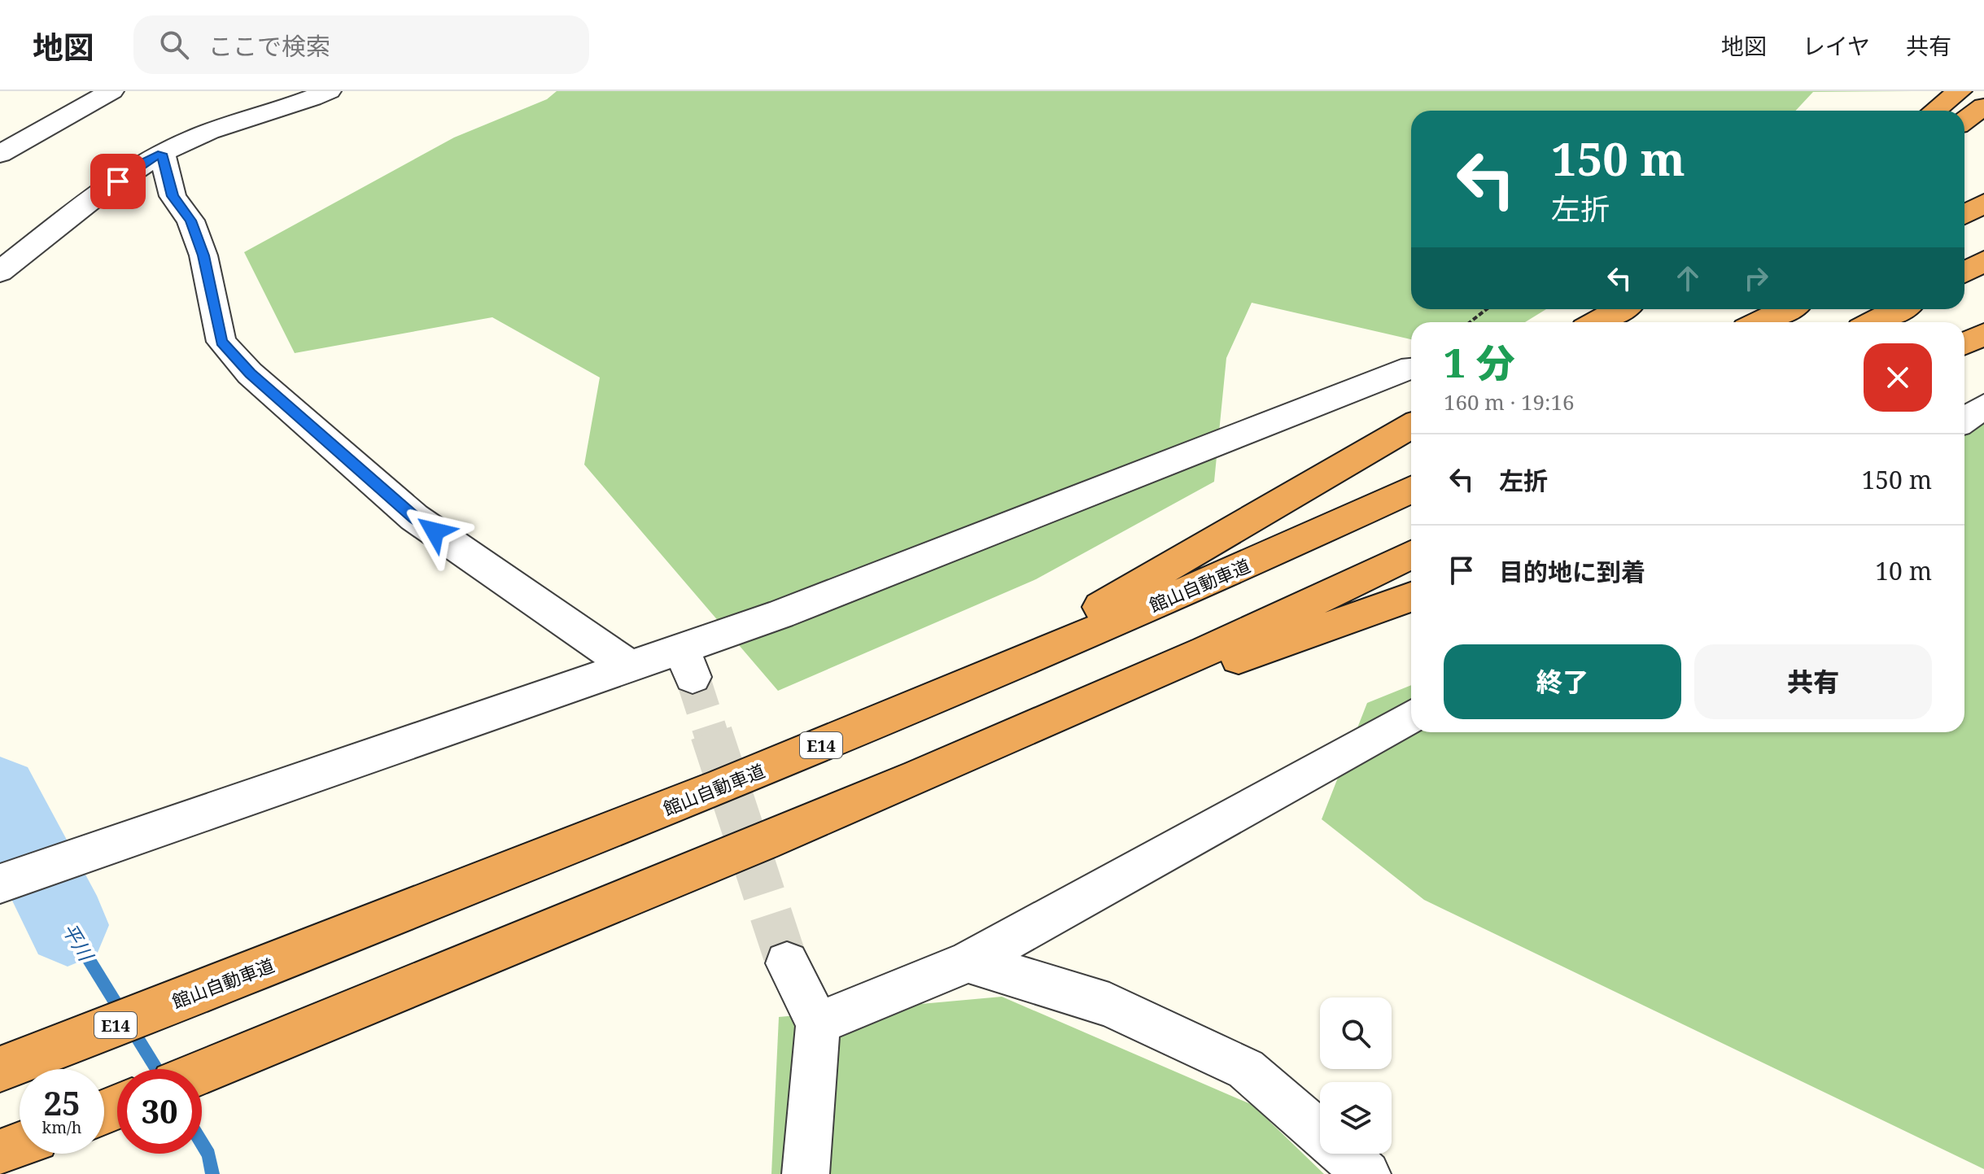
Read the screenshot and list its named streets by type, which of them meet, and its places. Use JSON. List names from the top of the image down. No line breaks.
{"streets":{"highway":["館山自動車道","E14"]},"water":["平川"],"page":{"header":"地図","search":"ここで検索","nav":["地図","レイヤ","共有"],"turn":["150 m","左折"],"heading":["1 分","160 m · 19:16"],"list":[{"name":"左折","value":"150 m"},{"name":"目的地に到着","value":"10 m"}],"buttons":["終了","共有"],"speed":"25 km/h","limit":"30"}}
